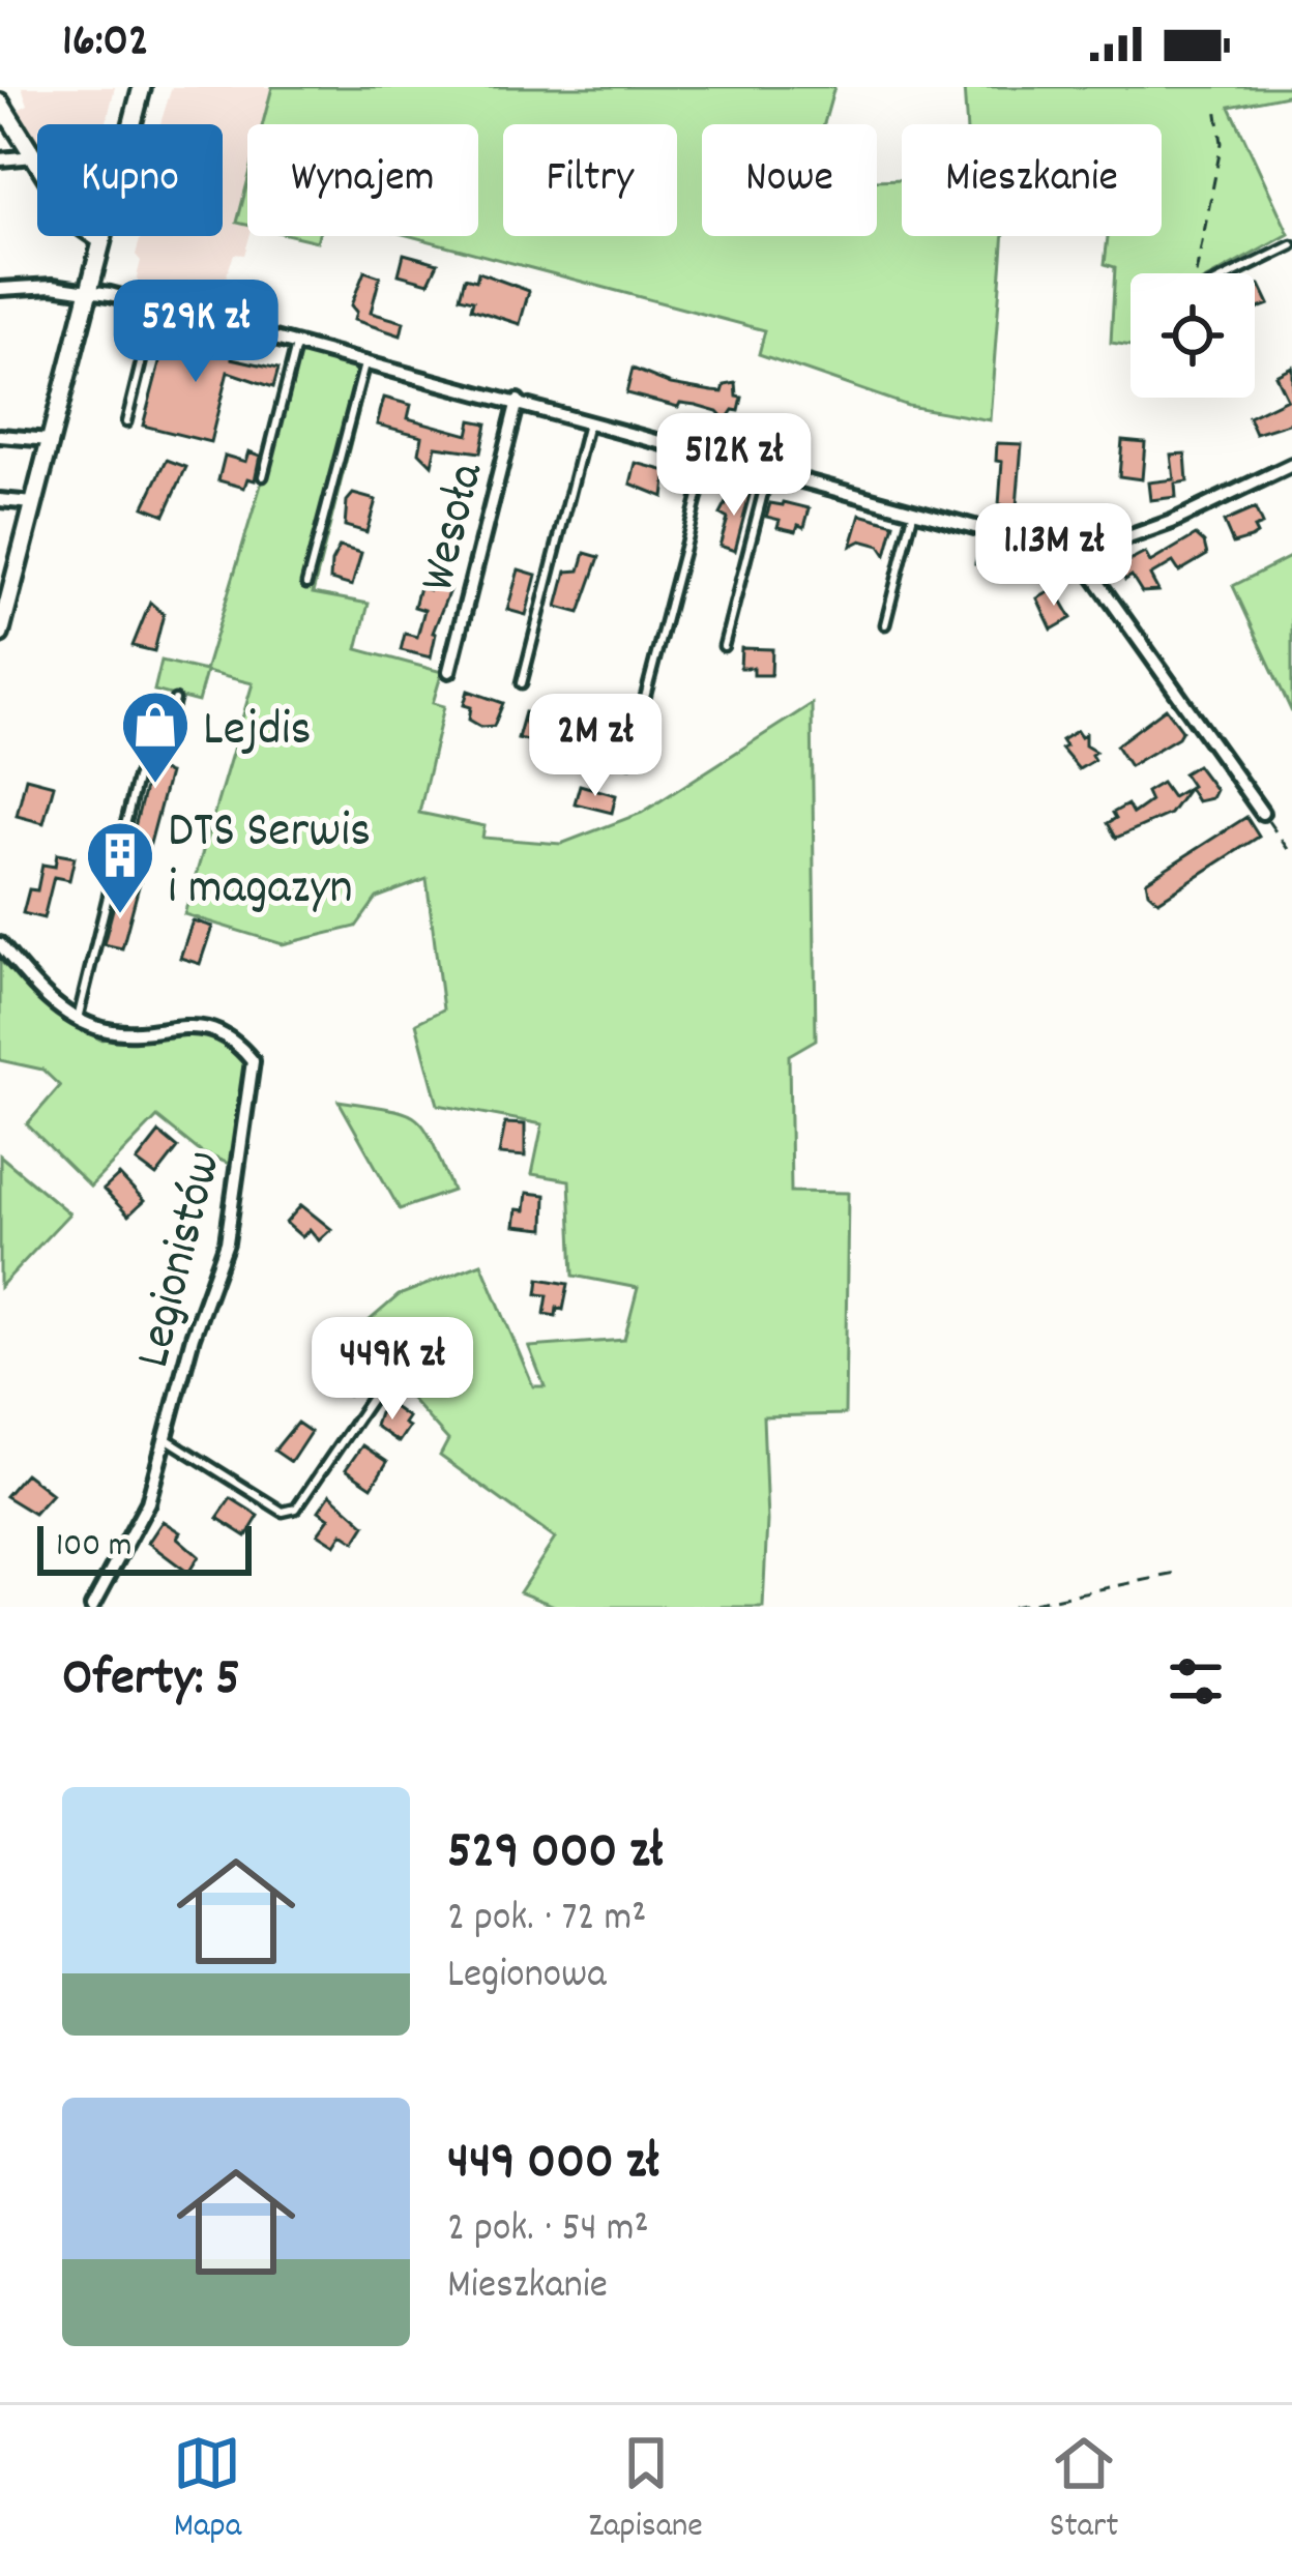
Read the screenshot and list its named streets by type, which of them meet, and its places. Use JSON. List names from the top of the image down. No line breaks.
{"streets":{"street":["Wesoła","Legionistów"]},"places":{"shop":["Lejdis"],"building":["DTS Serwis i magazyn"]},"scale_bar":"100 m","page":{"status":"16:02","chip":["Kupno","Wynajem","Filtry","Nowe","Mieszkanie"],"price":["529K zł","512K zł","1.13M zł","2M zł","449K zł"],"scale":"100 m","heading":"Oferty: 5","list":[{"name":"529 000 zł","note":"2 pok. · 72 m² · Legionowa"},{"name":"449 000 zł","note":"2 pok. · 54 m² · Mieszkanie"}],"tabs":["Mapa","Zapisane","Start"]}}
